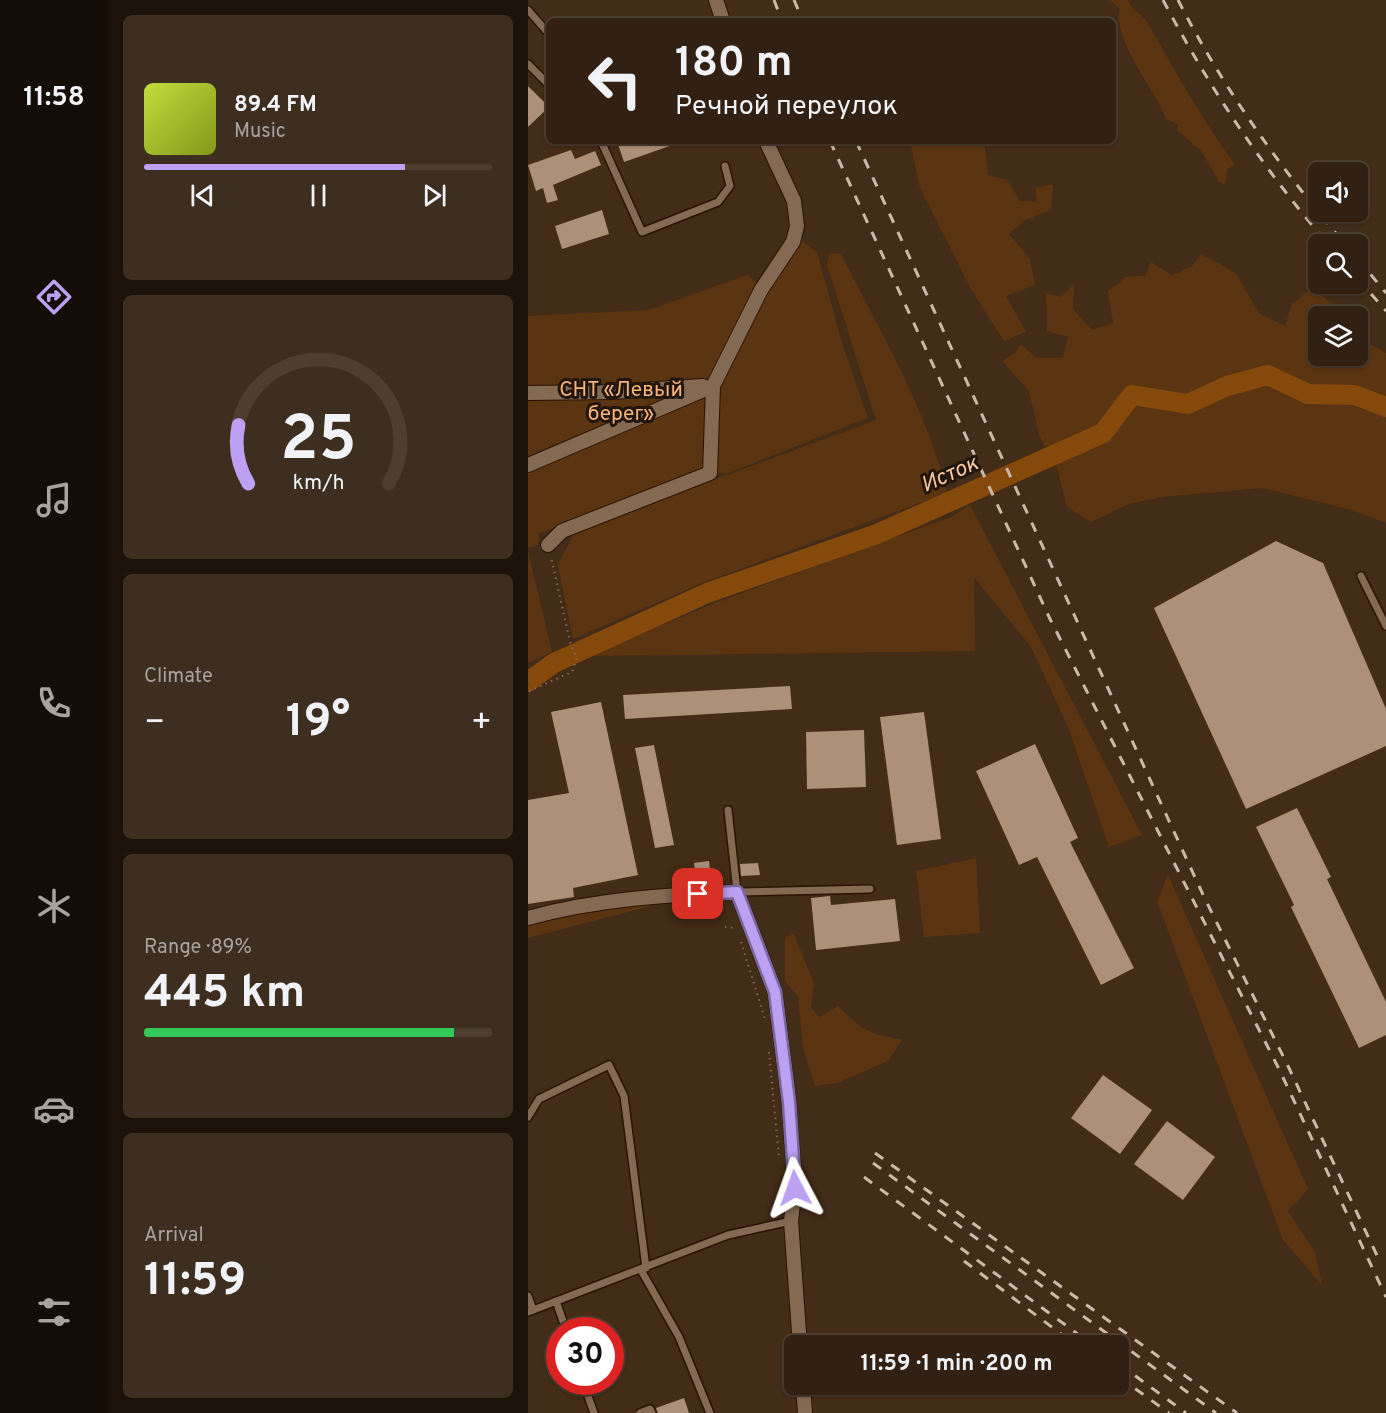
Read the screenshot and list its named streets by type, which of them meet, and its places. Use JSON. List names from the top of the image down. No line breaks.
{"water":["Исток"],"parks":["СНТ «Левый берег»"],"page":{"tabs":"11:58","turn":["180 m","Речной переулок"],"song":["89.4 FM","Music"],"tile":["Climate",["Range · 89%","445 km"],["Arrival","11:59"]],"heat":["−","19°","+"],"limit":"30","trip":"11:59 · 1 min · 200 m","gauge":["25","km/h"]}}
